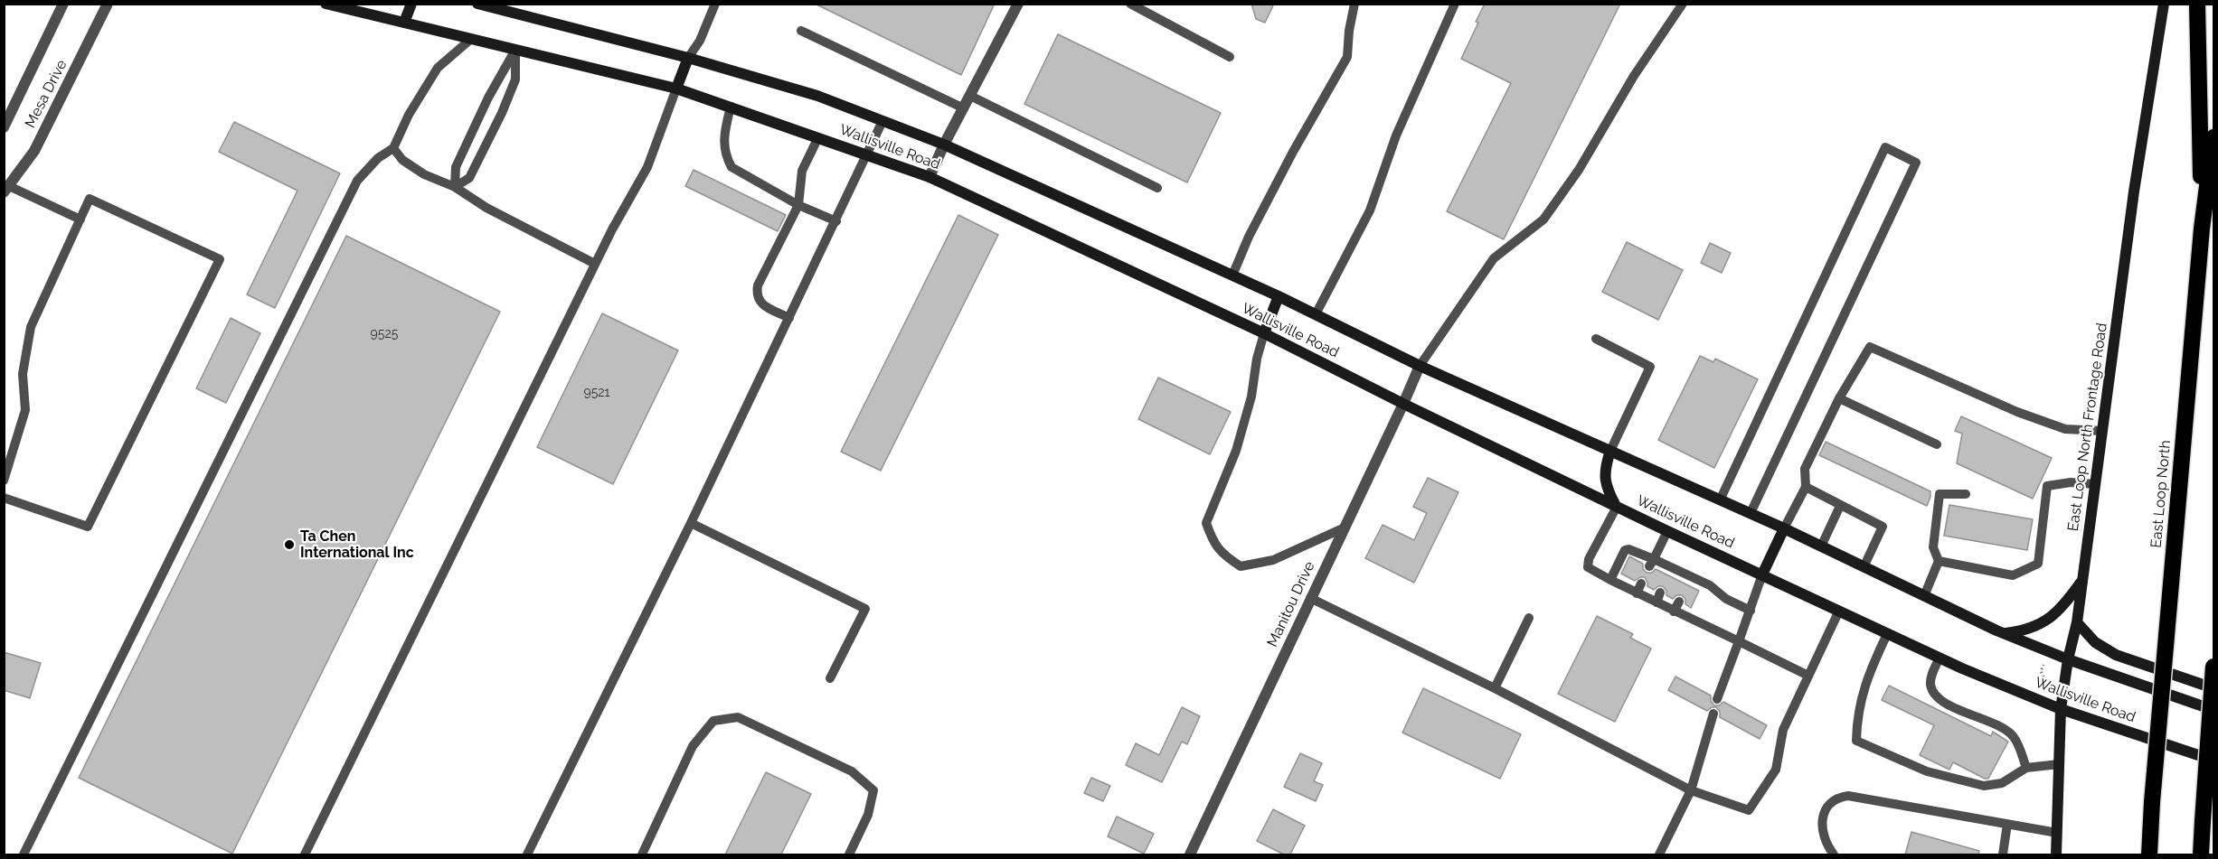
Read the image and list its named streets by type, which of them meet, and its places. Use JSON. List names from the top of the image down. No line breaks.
{"streets":{"highway":["East Loop North"],"main road":["Wallisville Road","East Loop North Frontage Road"],"street":["Mesa Drive","Manitou Drive"]},"crossings":[["Wallisville Road","East Loop North Frontage Road"],["Wallisville Road","Manitou Drive"]],"places":["Ta Chen International Inc"],"house_numbers":["9525","9521"]}
